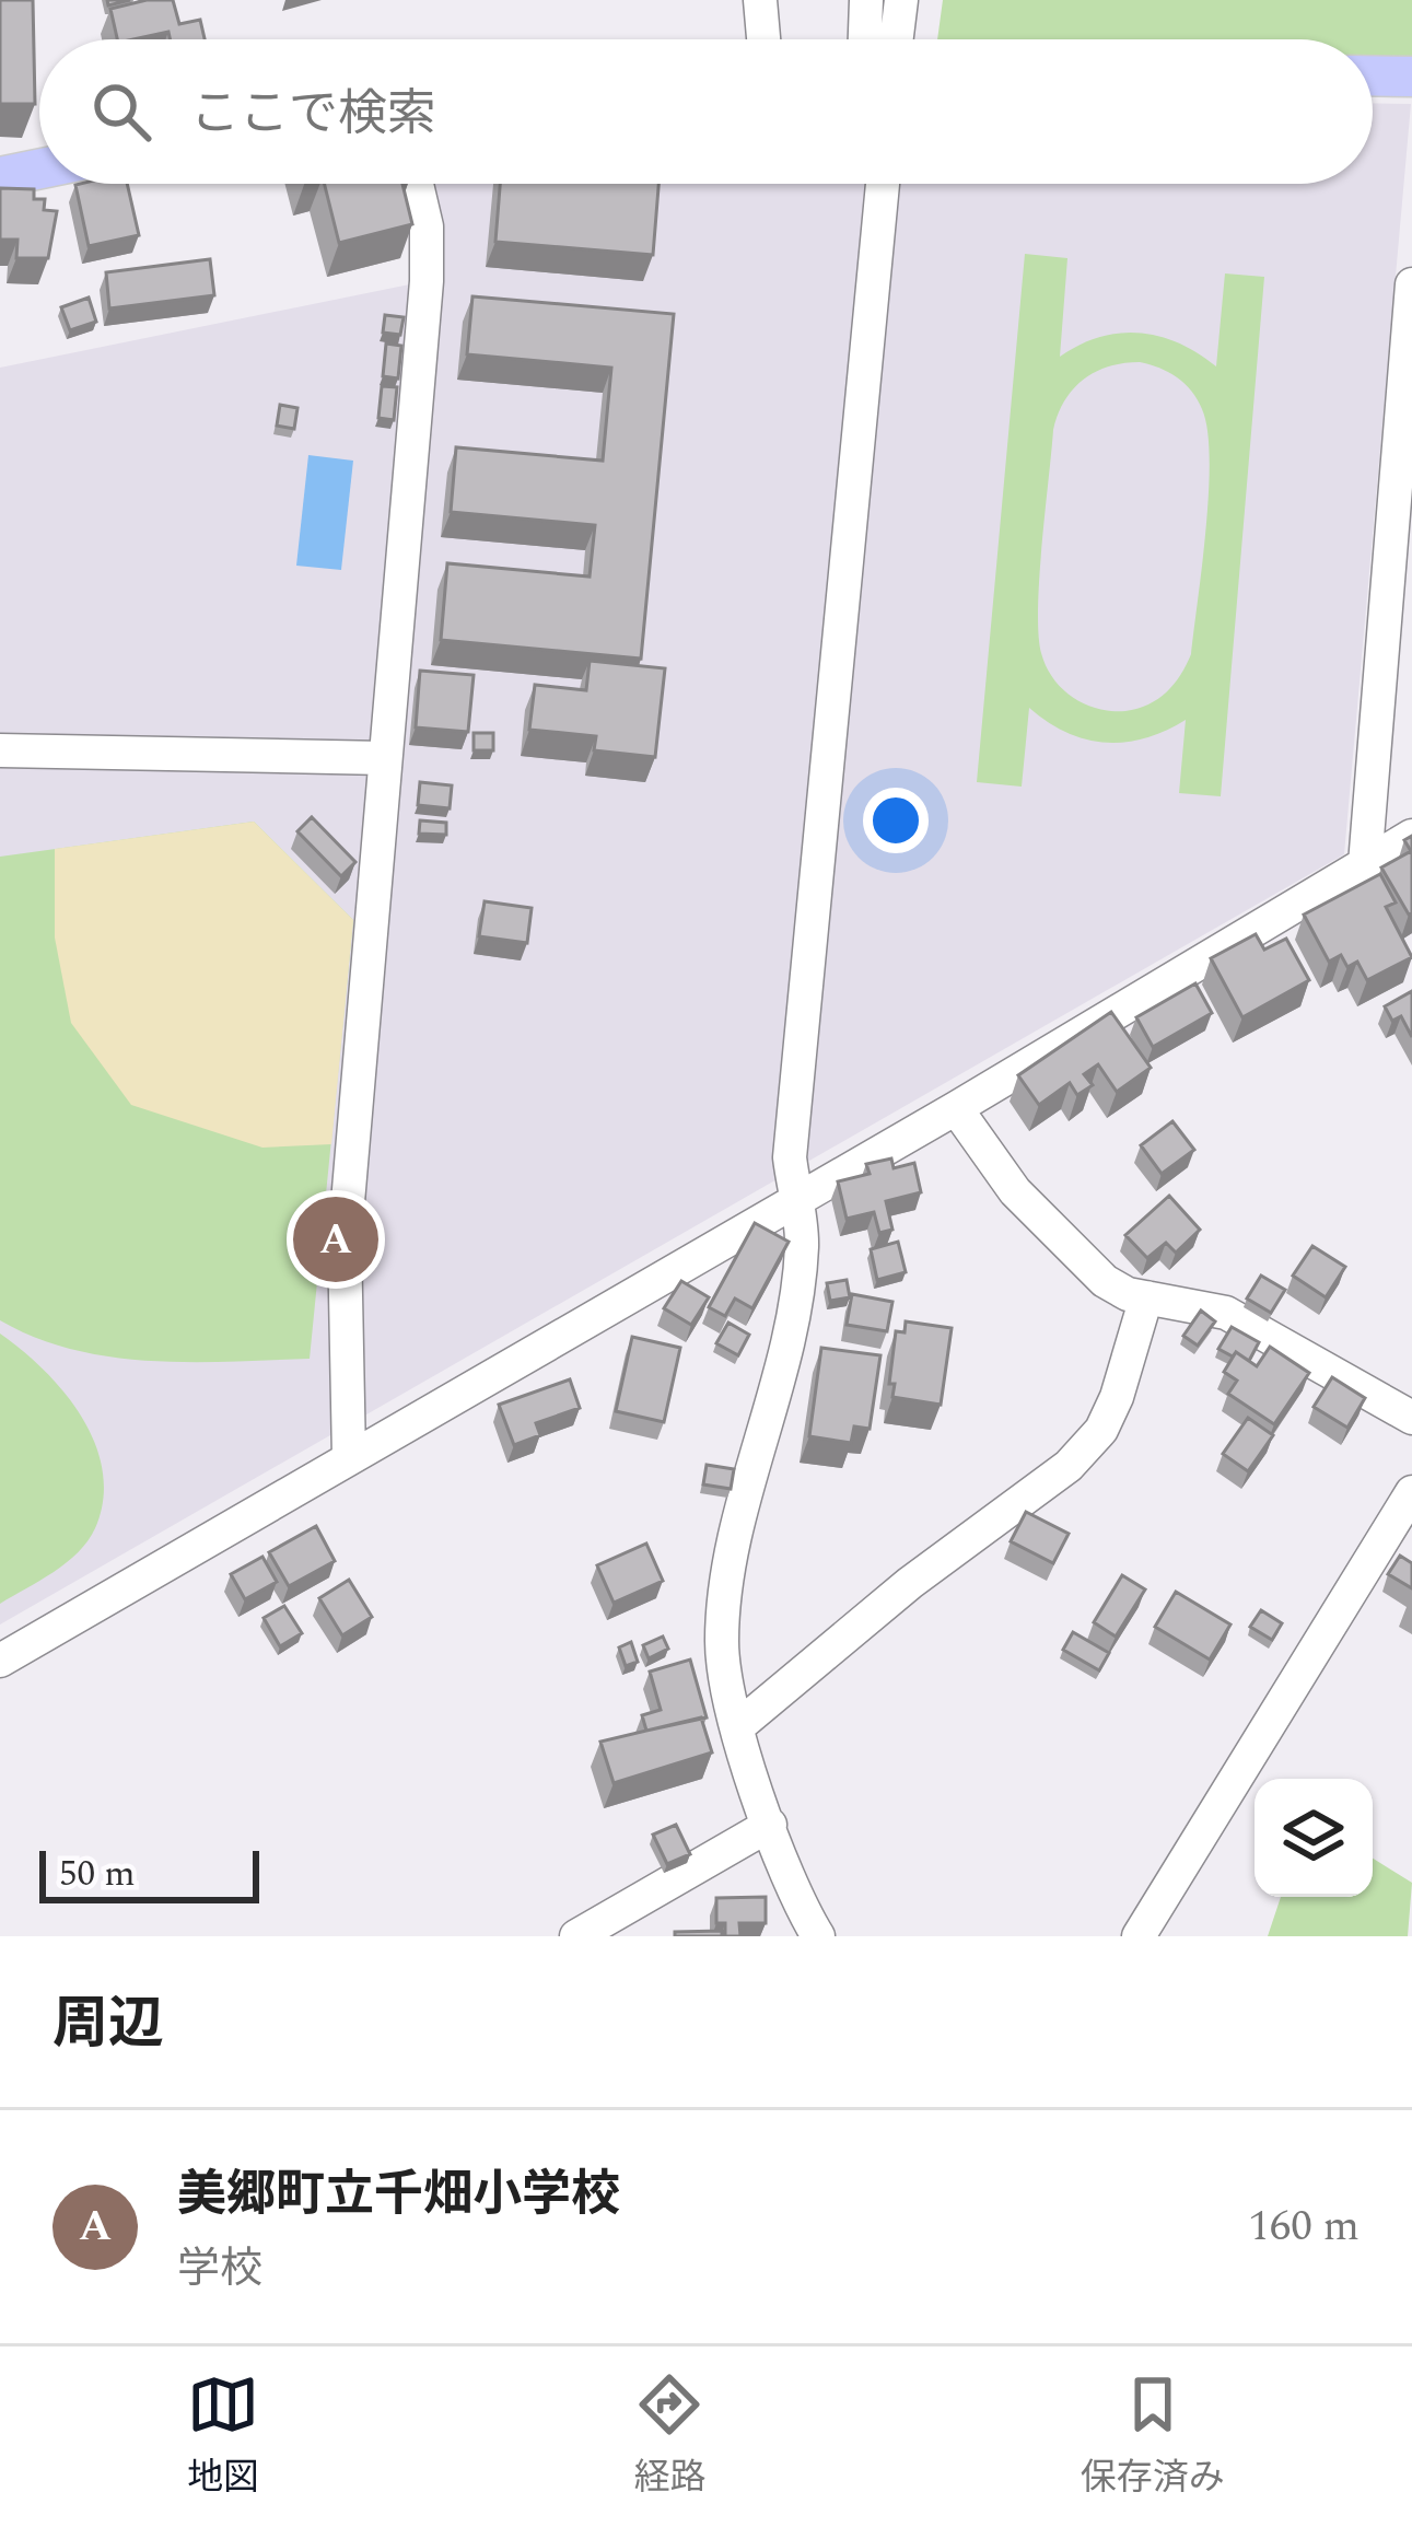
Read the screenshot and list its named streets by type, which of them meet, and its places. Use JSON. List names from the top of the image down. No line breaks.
{"scale_bar":"50 m","page":{"search":"ここで検索","pins":"A","scale":"50 m","heading":"周辺","list":[{"mark":"A","name":"美郷町立千畑小学校","note":"学校","value":"160 m"}],"nav":["地図","経路","保存済み"]}}
